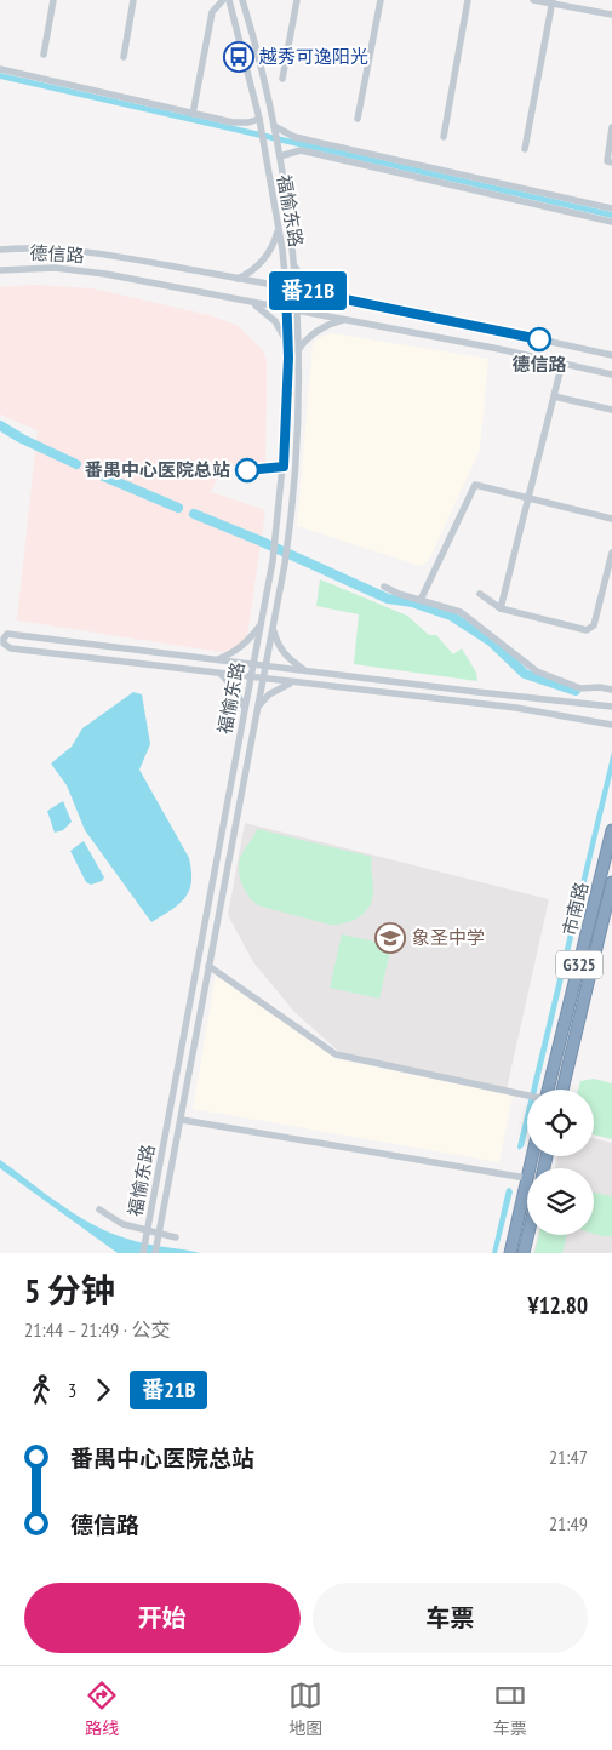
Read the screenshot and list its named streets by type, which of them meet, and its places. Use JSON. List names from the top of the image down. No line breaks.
{"streets":{"highway":["市南路","G325"],"street":["福愉东路","德信路"]},"crossings":[["福愉东路","德信路"]],"places":{"bus stop":["越秀可逸阳光"],"other":["德信路","番禺中心医院总站"],"school or university":["象圣中学"]},"lines":["bus line 番21B"],"page":{"on_map":"番21B","heading":["5 分钟","21:44 – 21:49 · 公交","¥12.80"],"legs":["3","番21B"],"list":[{"name":"番禺中心医院总站","value":"21:47"},{"name":"德信路","value":"21:49"}],"buttons":["开始","车票"],"tabs":["路线","地图","车票"]}}
